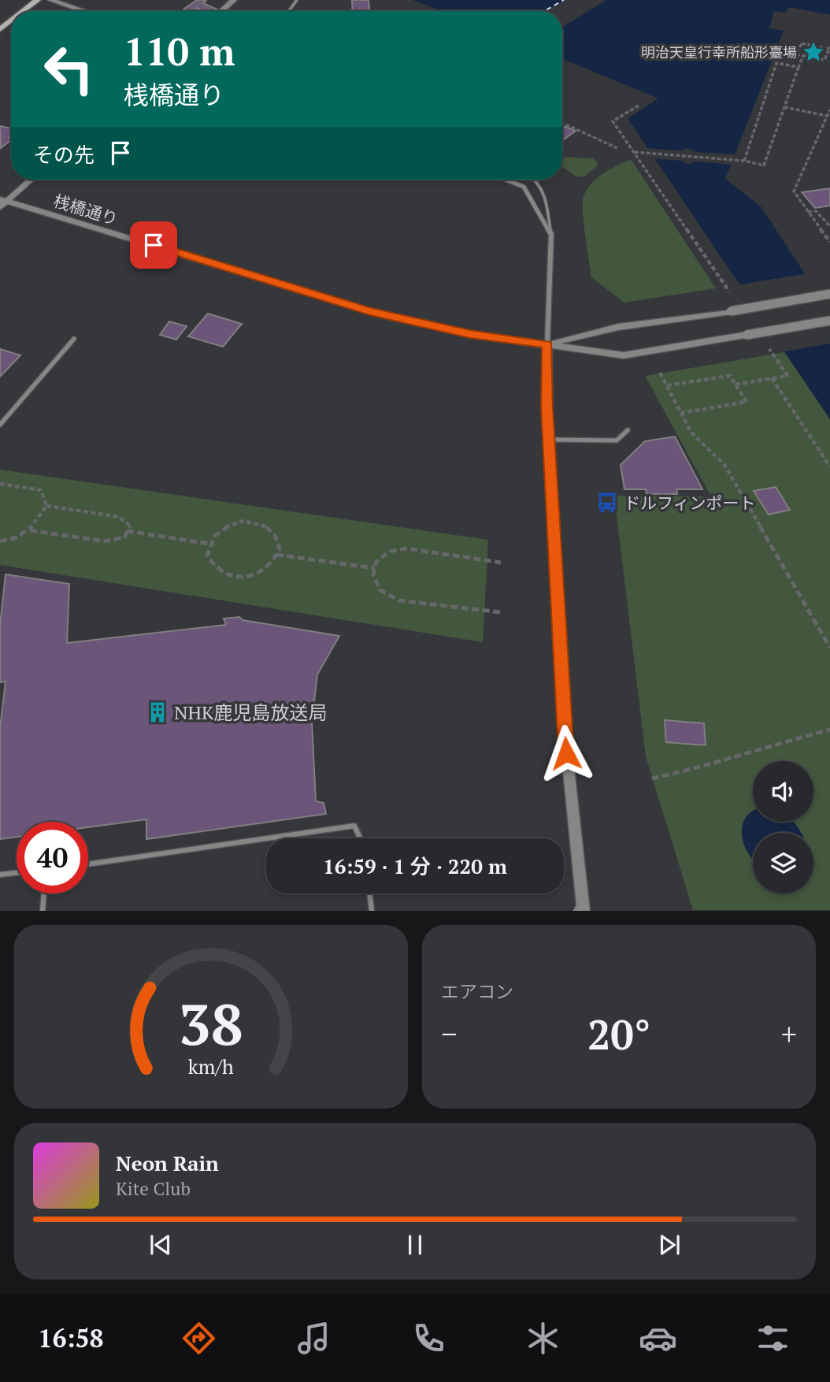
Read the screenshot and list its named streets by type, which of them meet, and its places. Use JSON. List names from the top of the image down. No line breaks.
{"streets":{"street":["桟橋通り"]},"places":{"place":["明治天皇行幸所船形臺場"],"bus stop":["ドルフィンポート"],"building":["NHK鹿児島放送局"]},"page":{"turn":["110 m","桟橋通り"],"then":"その先","limit":"40","trip":"16:59 · 1 分 · 220 m","tile":"エアコン","heat":["−","20°","+"],"song":["Neon Rain","Kite Club"],"tabs":"16:58","gauge":["38","km/h"]}}
